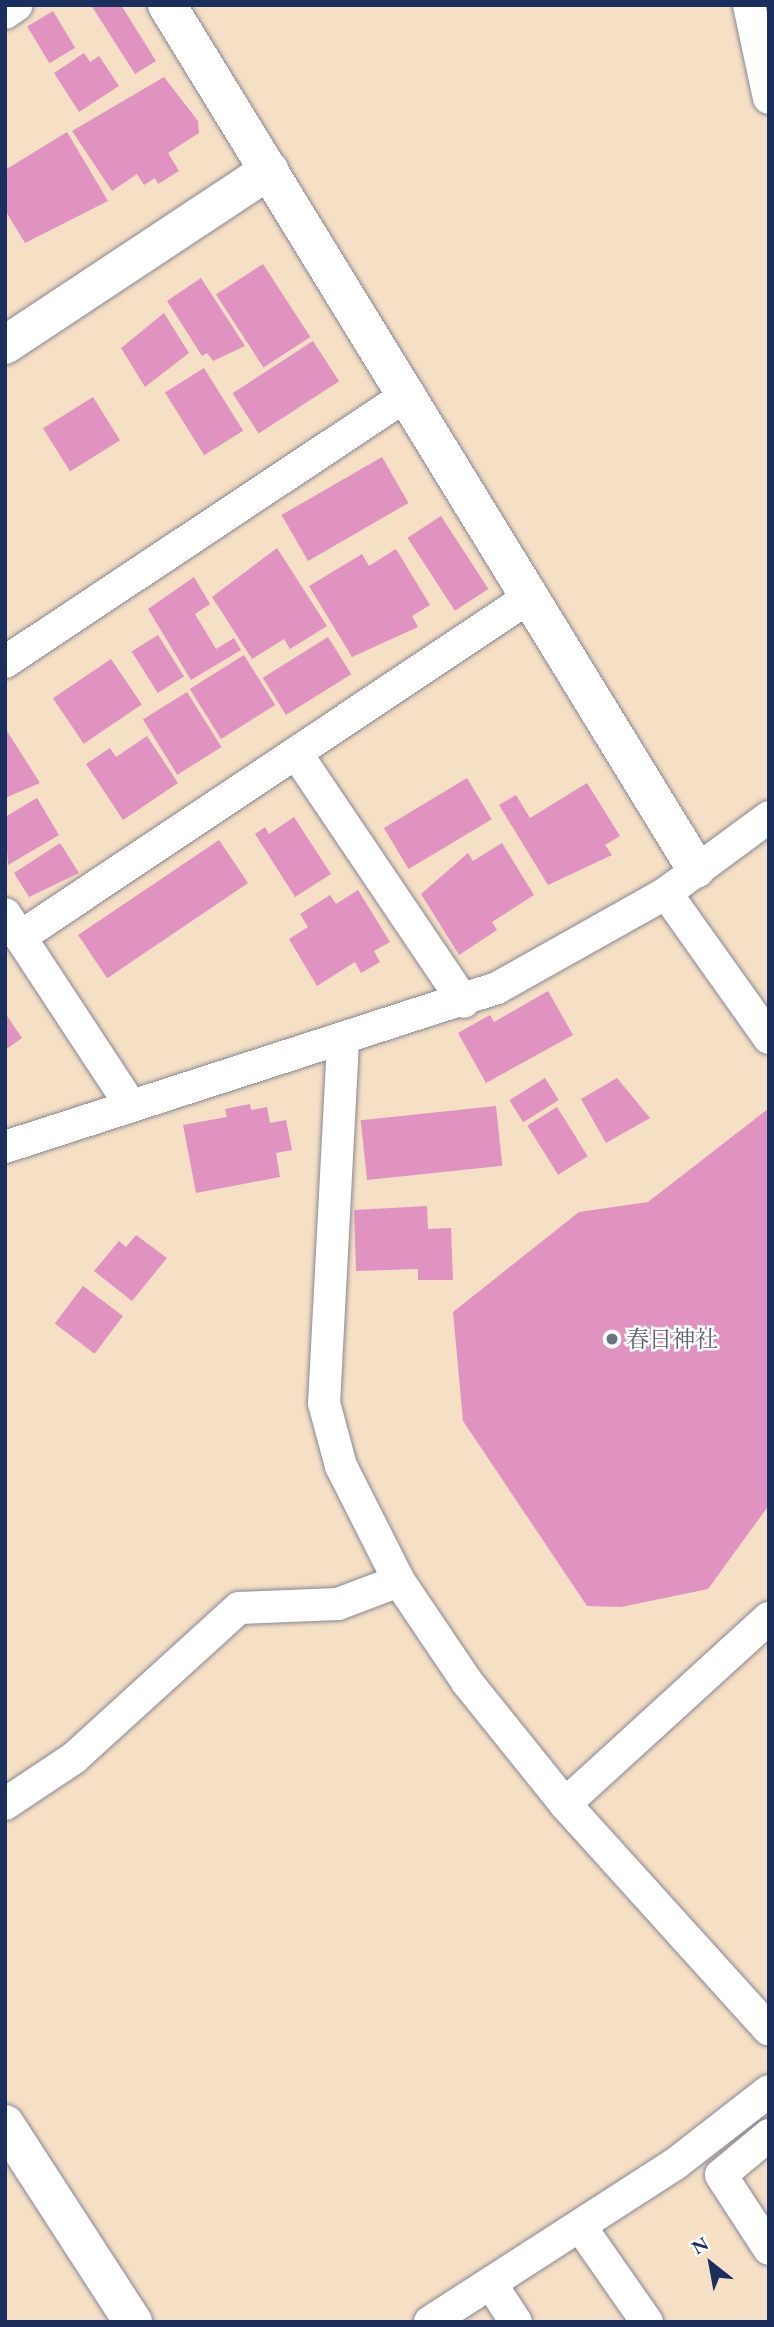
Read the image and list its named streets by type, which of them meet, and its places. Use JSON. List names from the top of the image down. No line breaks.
{"places":["春日神社"],"north":"top left"}
